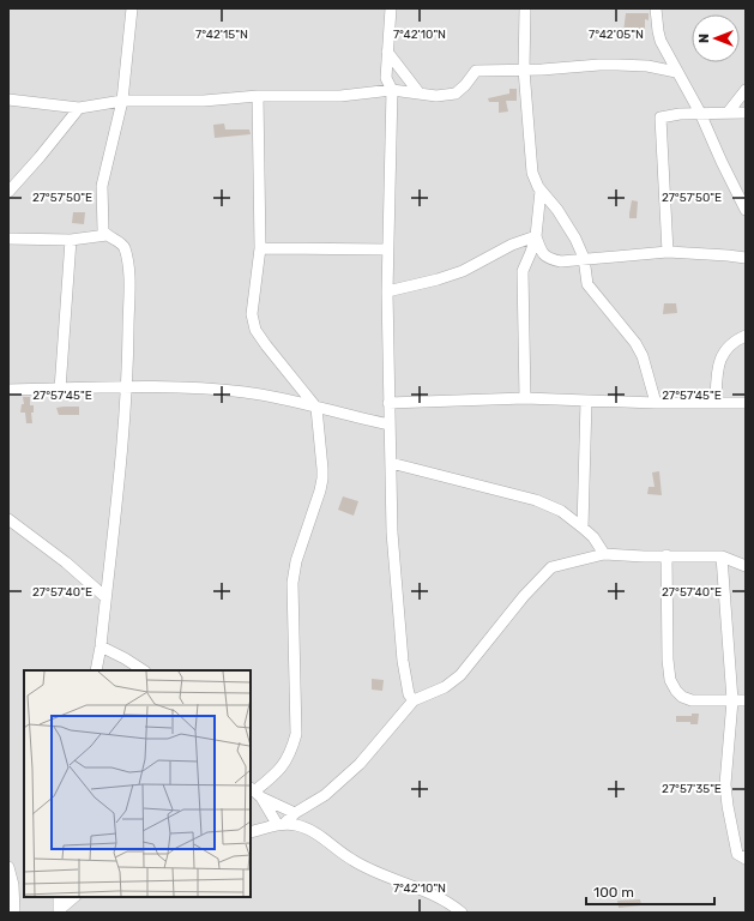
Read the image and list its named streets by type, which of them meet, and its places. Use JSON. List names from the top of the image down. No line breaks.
{"scale_bar":"100 m","north":"left","coordinates":["7°42'15\"N","7°42'10\"N","7°42'05\"N","27°57'50\"E","27°57'45\"E","27°57'40\"E","27°57'35\"E"]}
